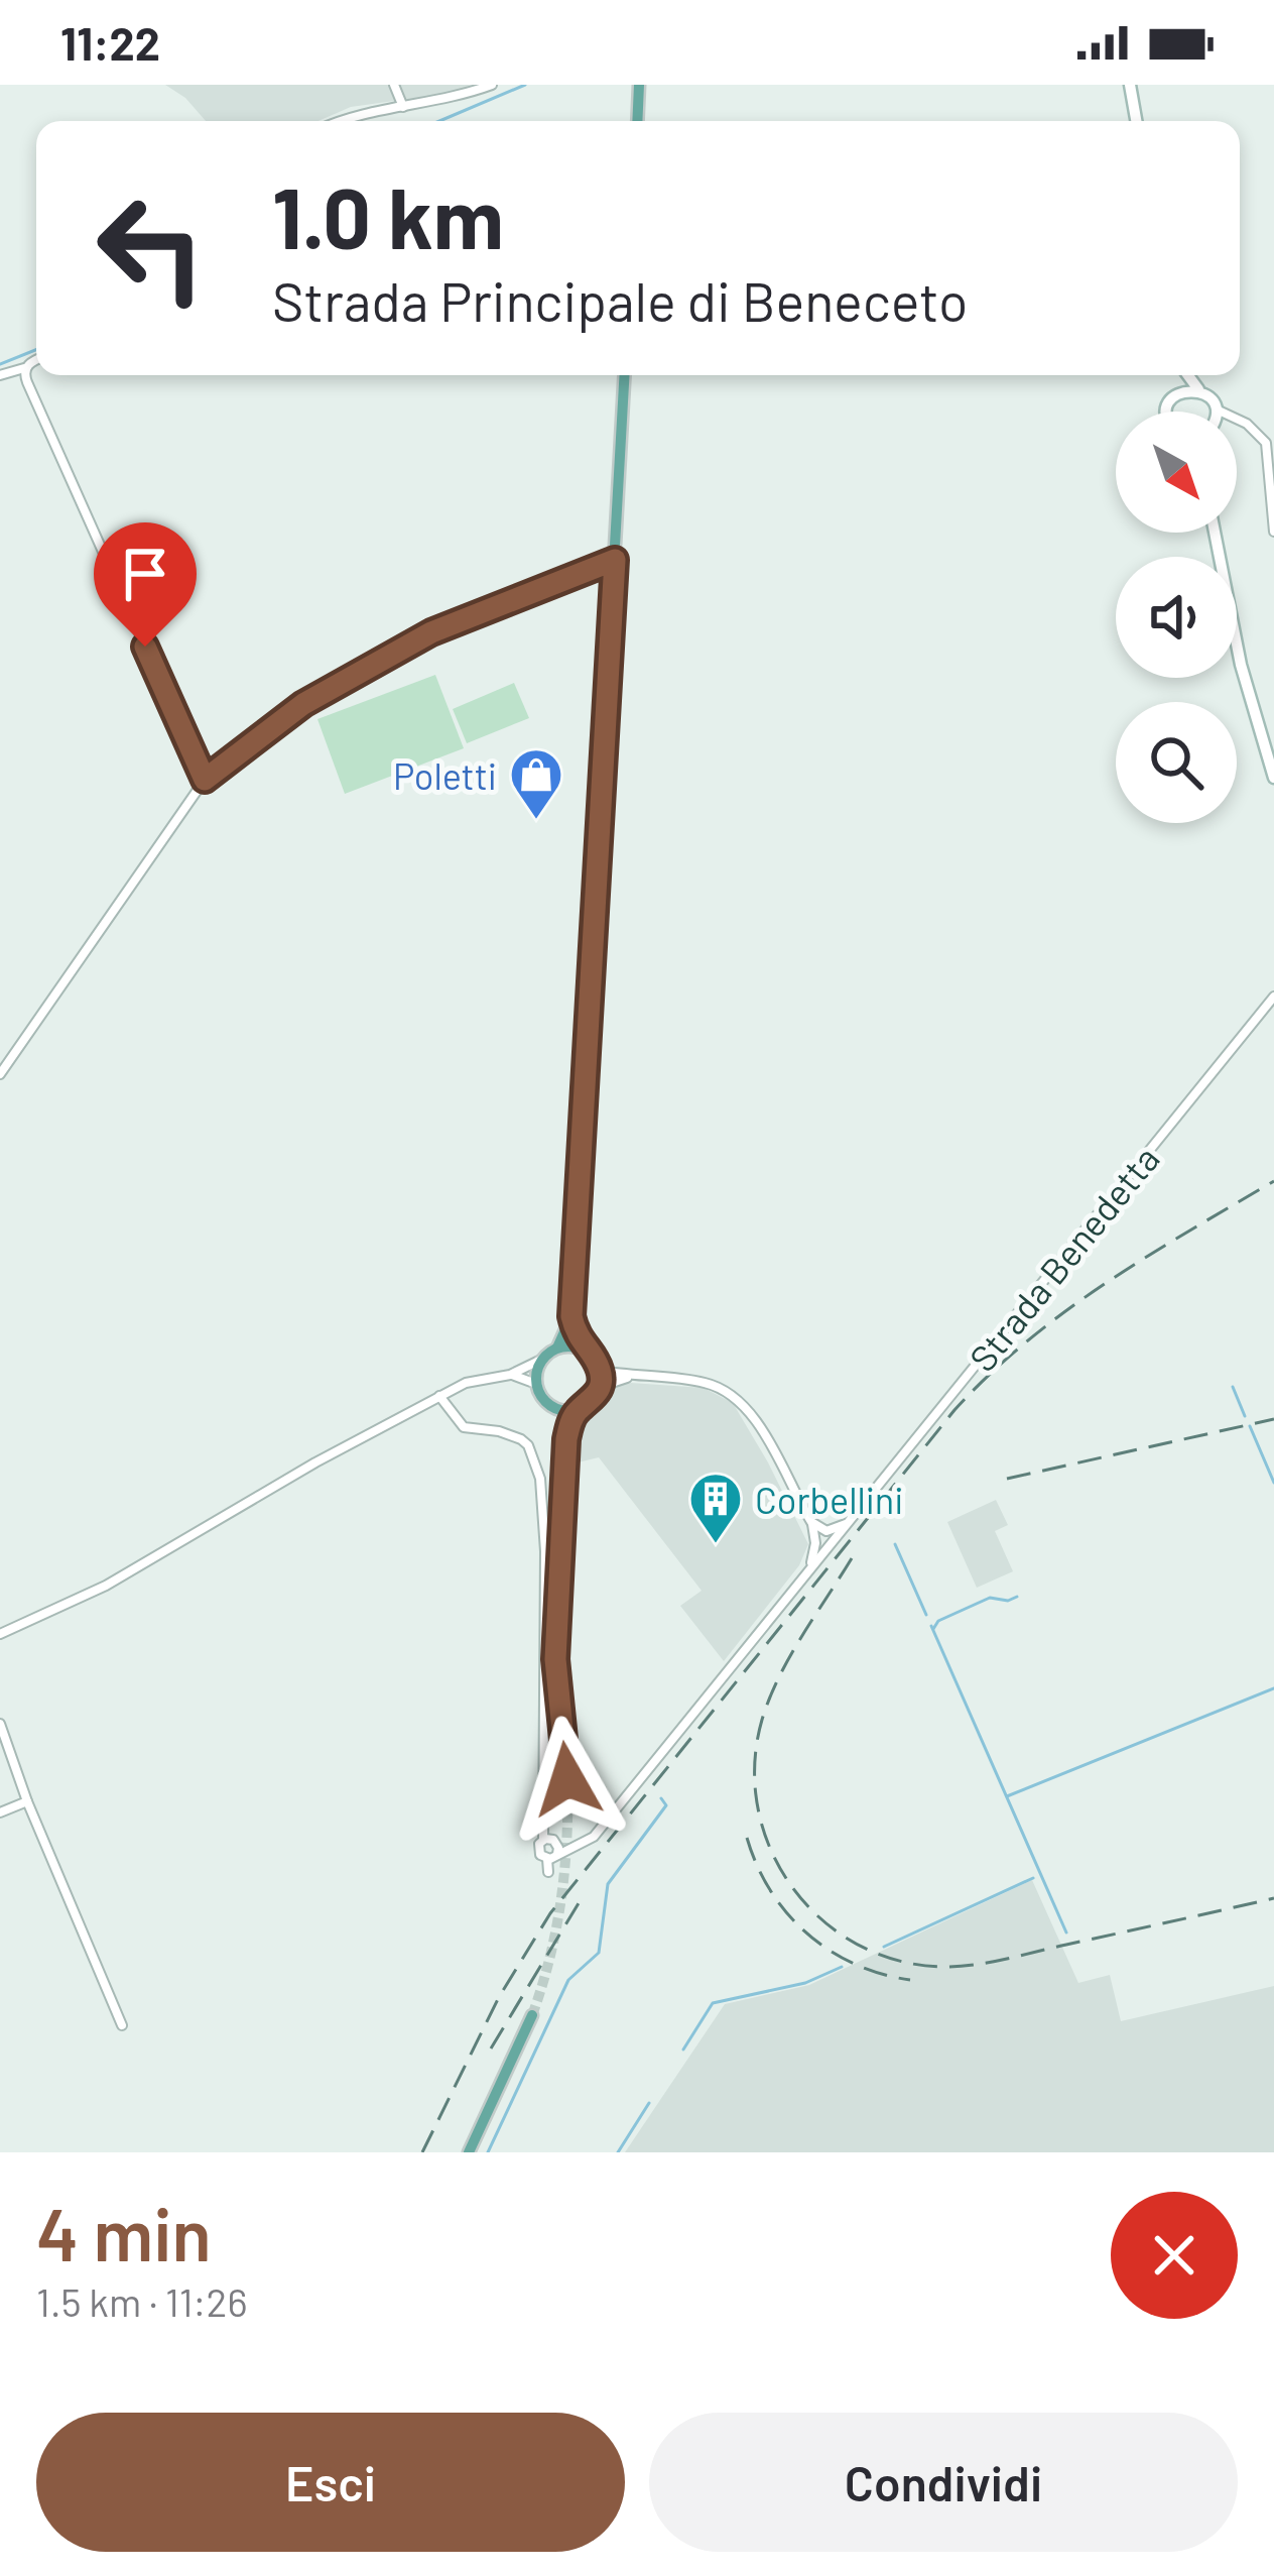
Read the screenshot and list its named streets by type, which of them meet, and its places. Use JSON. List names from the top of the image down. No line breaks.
{"streets":{"street":["Strada Benedetta"]},"places":{"shop":["Poletti"],"building":["Corbellini"]},"north":"bottom right","page":{"status":"11:22","turn":["1.0 km","Strada Principale di Beneceto"],"heading":["4 min","1.5 km · 11:26"],"buttons":["Esci","Condividi"]}}
